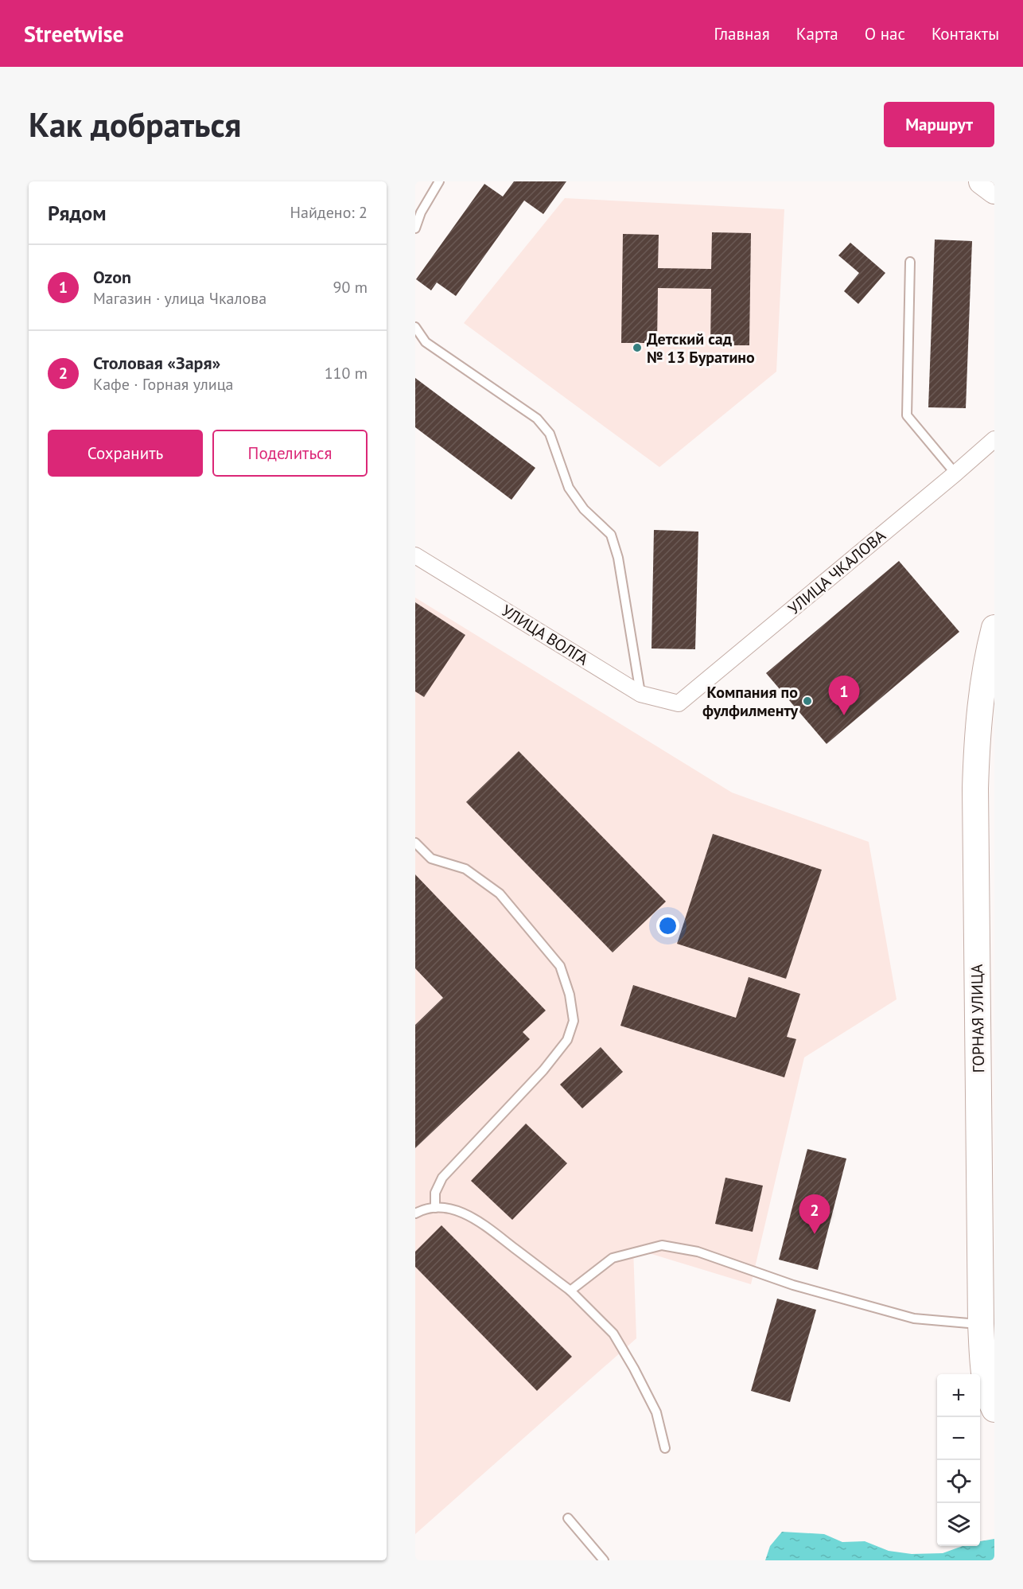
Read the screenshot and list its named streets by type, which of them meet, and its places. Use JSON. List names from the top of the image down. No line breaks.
{"streets":{"main road":["ГОРНАЯ УЛИЦА"],"street":["УЛИЦА ЧКАЛОВА","УЛИЦА ВОЛГА"]},"crossings":[["УЛИЦА ЧКАЛОВА","УЛИЦА ВОЛГА"]],"places":["Детский сад № 13 Буратино","Компания по фулфилменту"],"page":{"header":"Streetwise","nav":["Главная","Карта","О нас","Контакты"],"buttons":["Маршрут",["Сохранить","Поделиться"]],"title":"Как добраться","heading":["Рядом","Найдено: 2"],"list":[{"mark":"1","name":"Ozon","note":"Магазин · улица Чкалова","value":"90 m"},{"mark":"2","name":"Столовая «Заря»","note":"Кафе · Горная улица","value":"110 m"}],"pins":["1","2"],"map_buttons":["+","−"]}}
